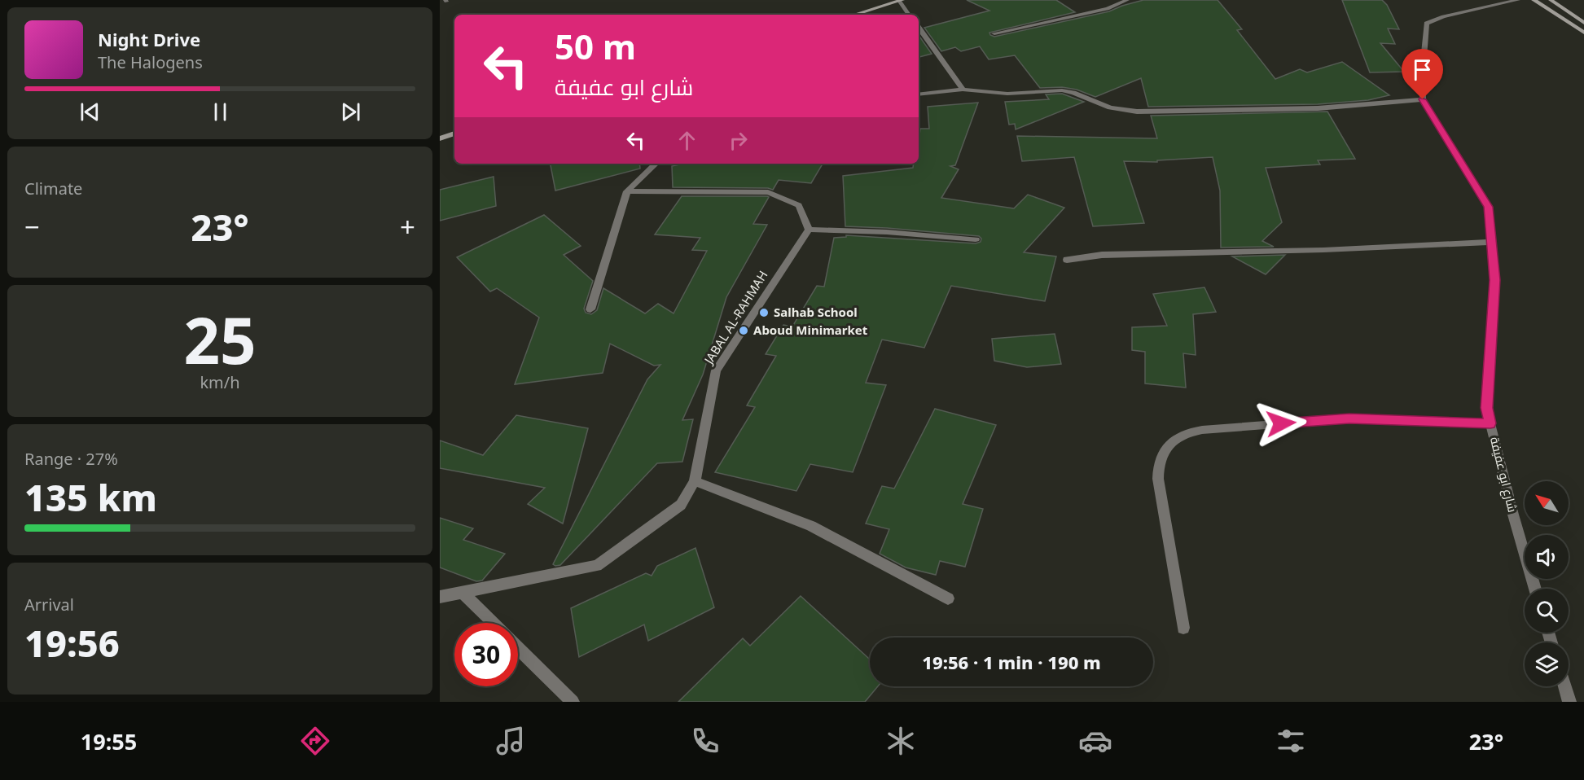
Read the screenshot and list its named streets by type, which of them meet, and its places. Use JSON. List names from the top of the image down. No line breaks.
{"streets":{"street":["JABAL AL-RAHMAH","شارع ابو عفيفة"]},"places":["Salhab School","Aboud Minimarket"],"north":"top left","page":{"turn":["50 m","شارع ابو عفيفة"],"song":["Night Drive","The Halogens"],"tile":["Climate",["25","km/h"],["Range · 27%","135 km"],["Arrival","19:56"]],"heat":["−","23°","+"],"limit":"30","trip":"19:56 · 1 min · 190 m","tabs":["19:55","23°"]}}
